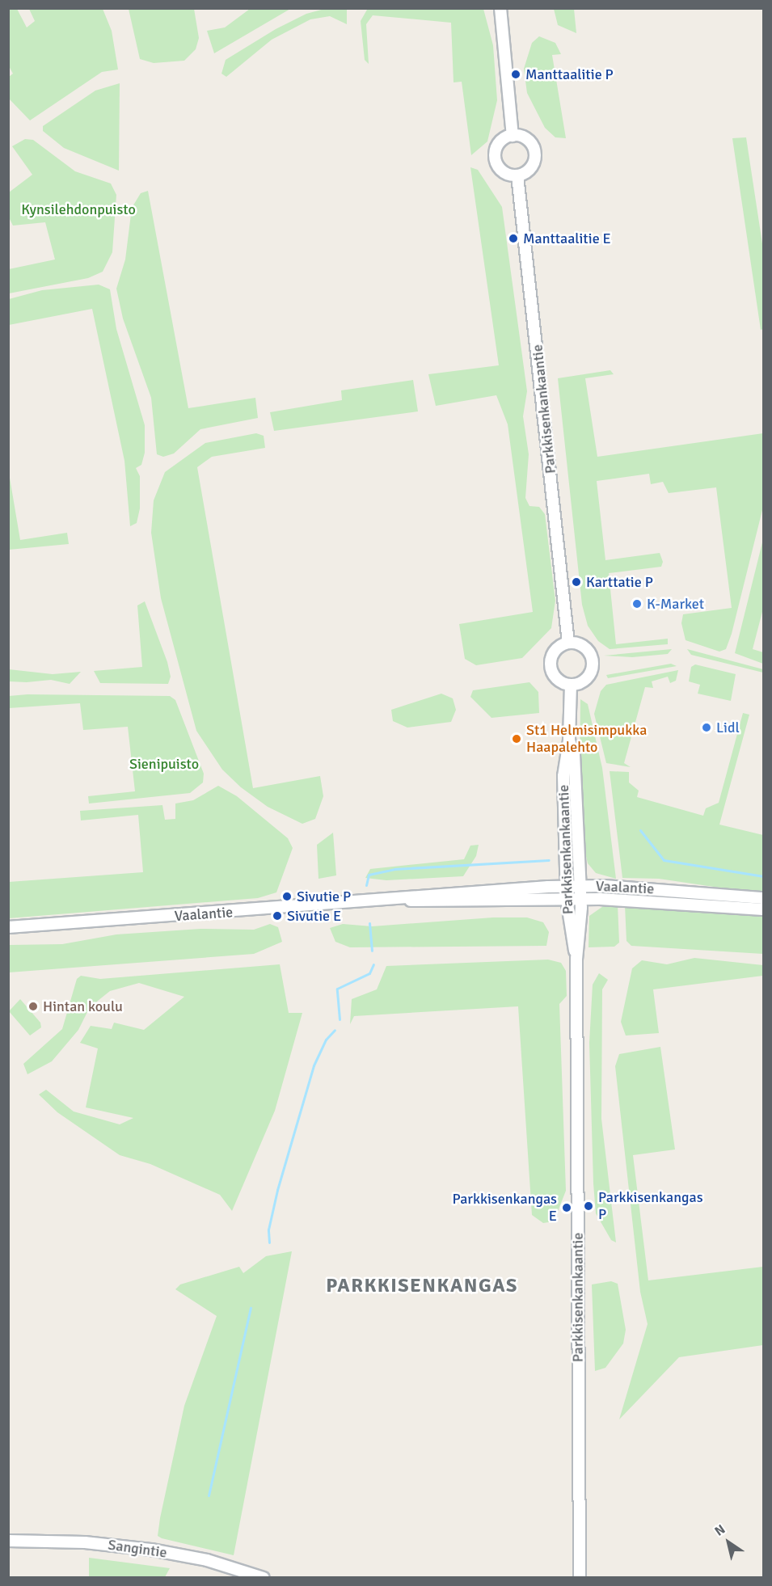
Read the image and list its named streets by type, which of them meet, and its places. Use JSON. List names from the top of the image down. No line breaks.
{"streets":{"main road":["Parkkisenkankaantie","Vaalantie","Sangintie"]},"crossings":[["Parkkisenkankaantie","Vaalantie"]],"districts":["PARKKISENKANGAS"],"parks":["Kynsilehdonpuisto","Sienipuisto"],"places":["Manttaalitie P","Manttaalitie E","Karttatie P","K-Market","Lidl","St1 Helmisimpukka Haapalehto","Sivutie P","Sivutie E","Hintan koulu","Parkkisenkangas P","Parkkisenkangas E"],"north":"top left"}
